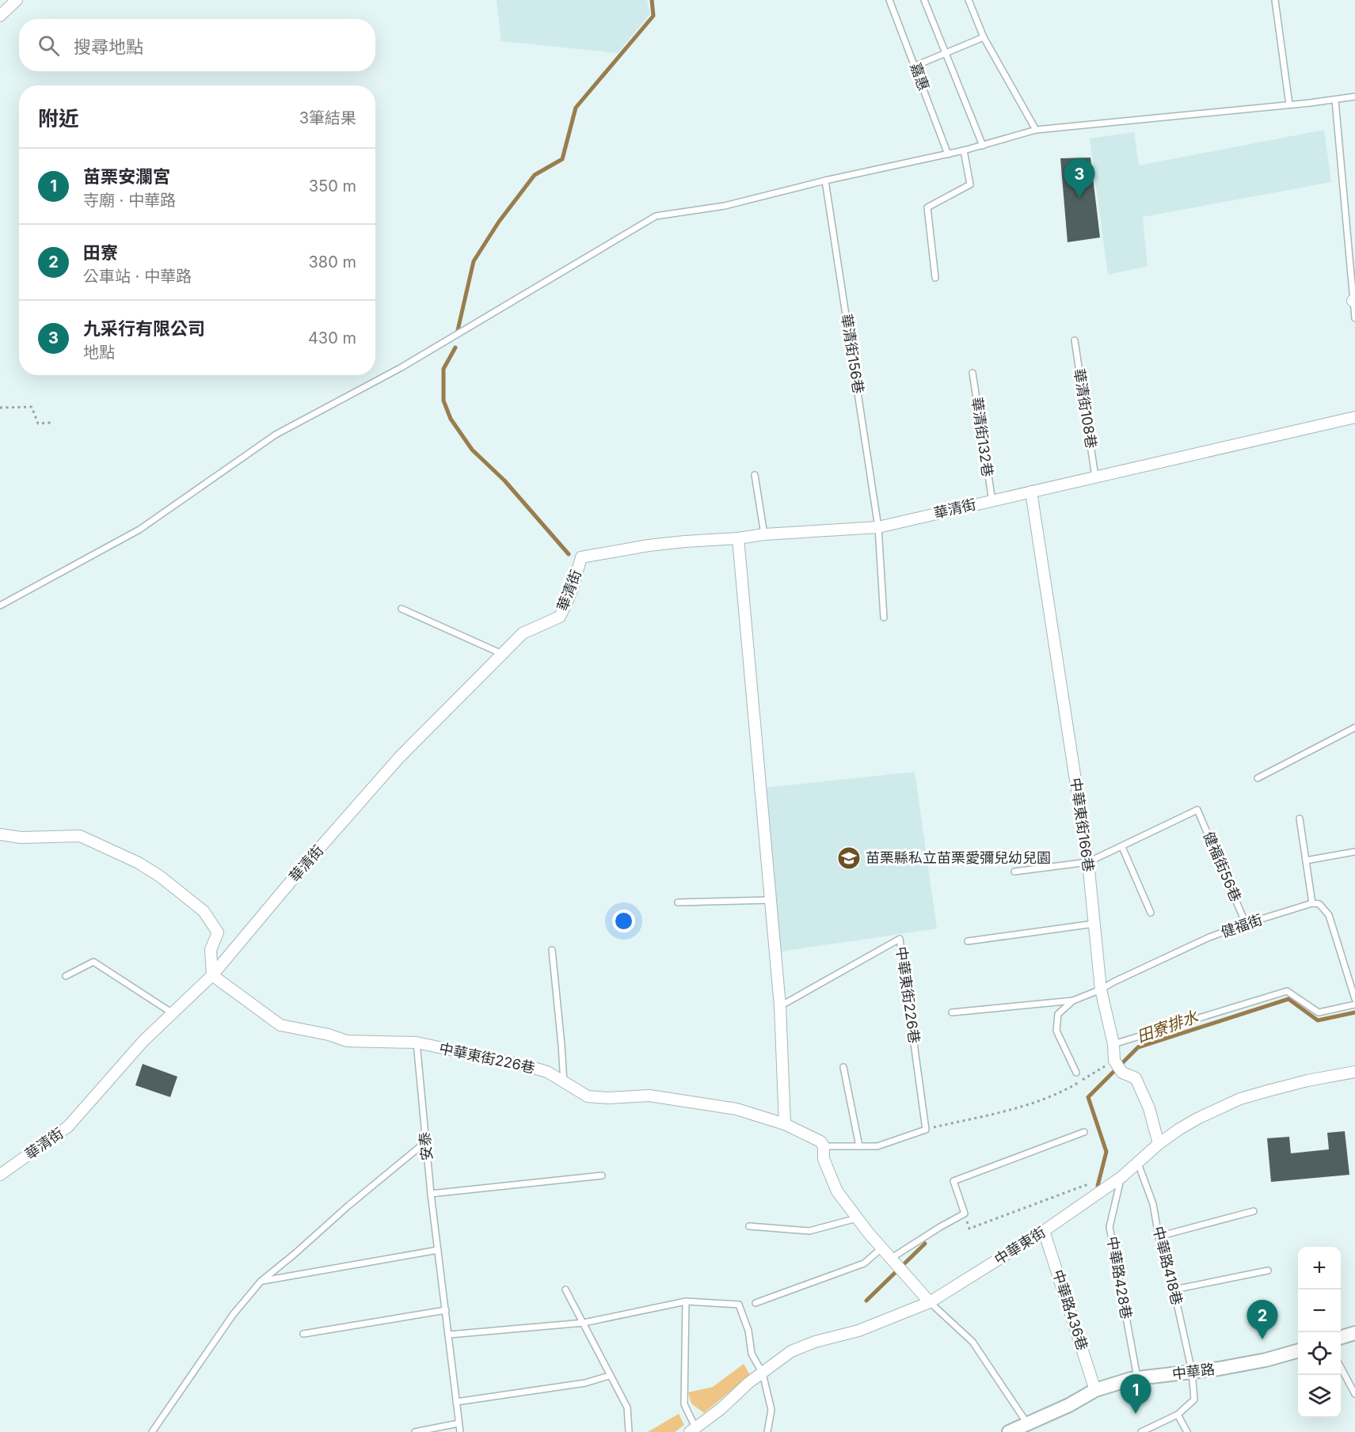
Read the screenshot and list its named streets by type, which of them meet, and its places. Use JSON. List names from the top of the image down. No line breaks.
{"streets":{"street":["華清街","中華東街166巷","中華東街226巷","中華東街","中華路436巷","中華路"],"lane":["嘉惠","華清街156巷","華清街108巷","華清街132巷","健福街56巷","健福街","安泰","中華路418巷","中華路428巷"]},"crossings":[["華清街156巷","華清街"],["華清街108巷","華清街"],["華清街132巷","華清街"],["華清街","中華東街166巷"],["華清街","中華東街226巷"],["中華東街166巷","健福街"],["健福街56巷","健福街"],["中華東街226巷","安泰"],["中華東街","中華路418巷"],["中華東街","中華路428巷"],["中華東街","中華路436巷"],["中華路418巷","中華路"],["中華路428巷","中華路"],["中華路436巷","中華路"]],"water":["田寮排水"],"places":{"school or university":["苗栗縣私立苗栗愛彌兒幼兒園"]},"page":{"search":"搜尋地點","heading":["附近","3筆結果"],"list":[{"mark":"1","name":"苗栗安瀾宮","note":"寺廟 · 中華路","value":"350 m"},{"mark":"2","name":"田寮","note":"公車站 · 中華路","value":"380 m"},{"mark":"3","name":"九采行有限公司","note":"地點","value":"430 m"}],"pins":["3","2","1"],"map_buttons":["+","−"]}}
